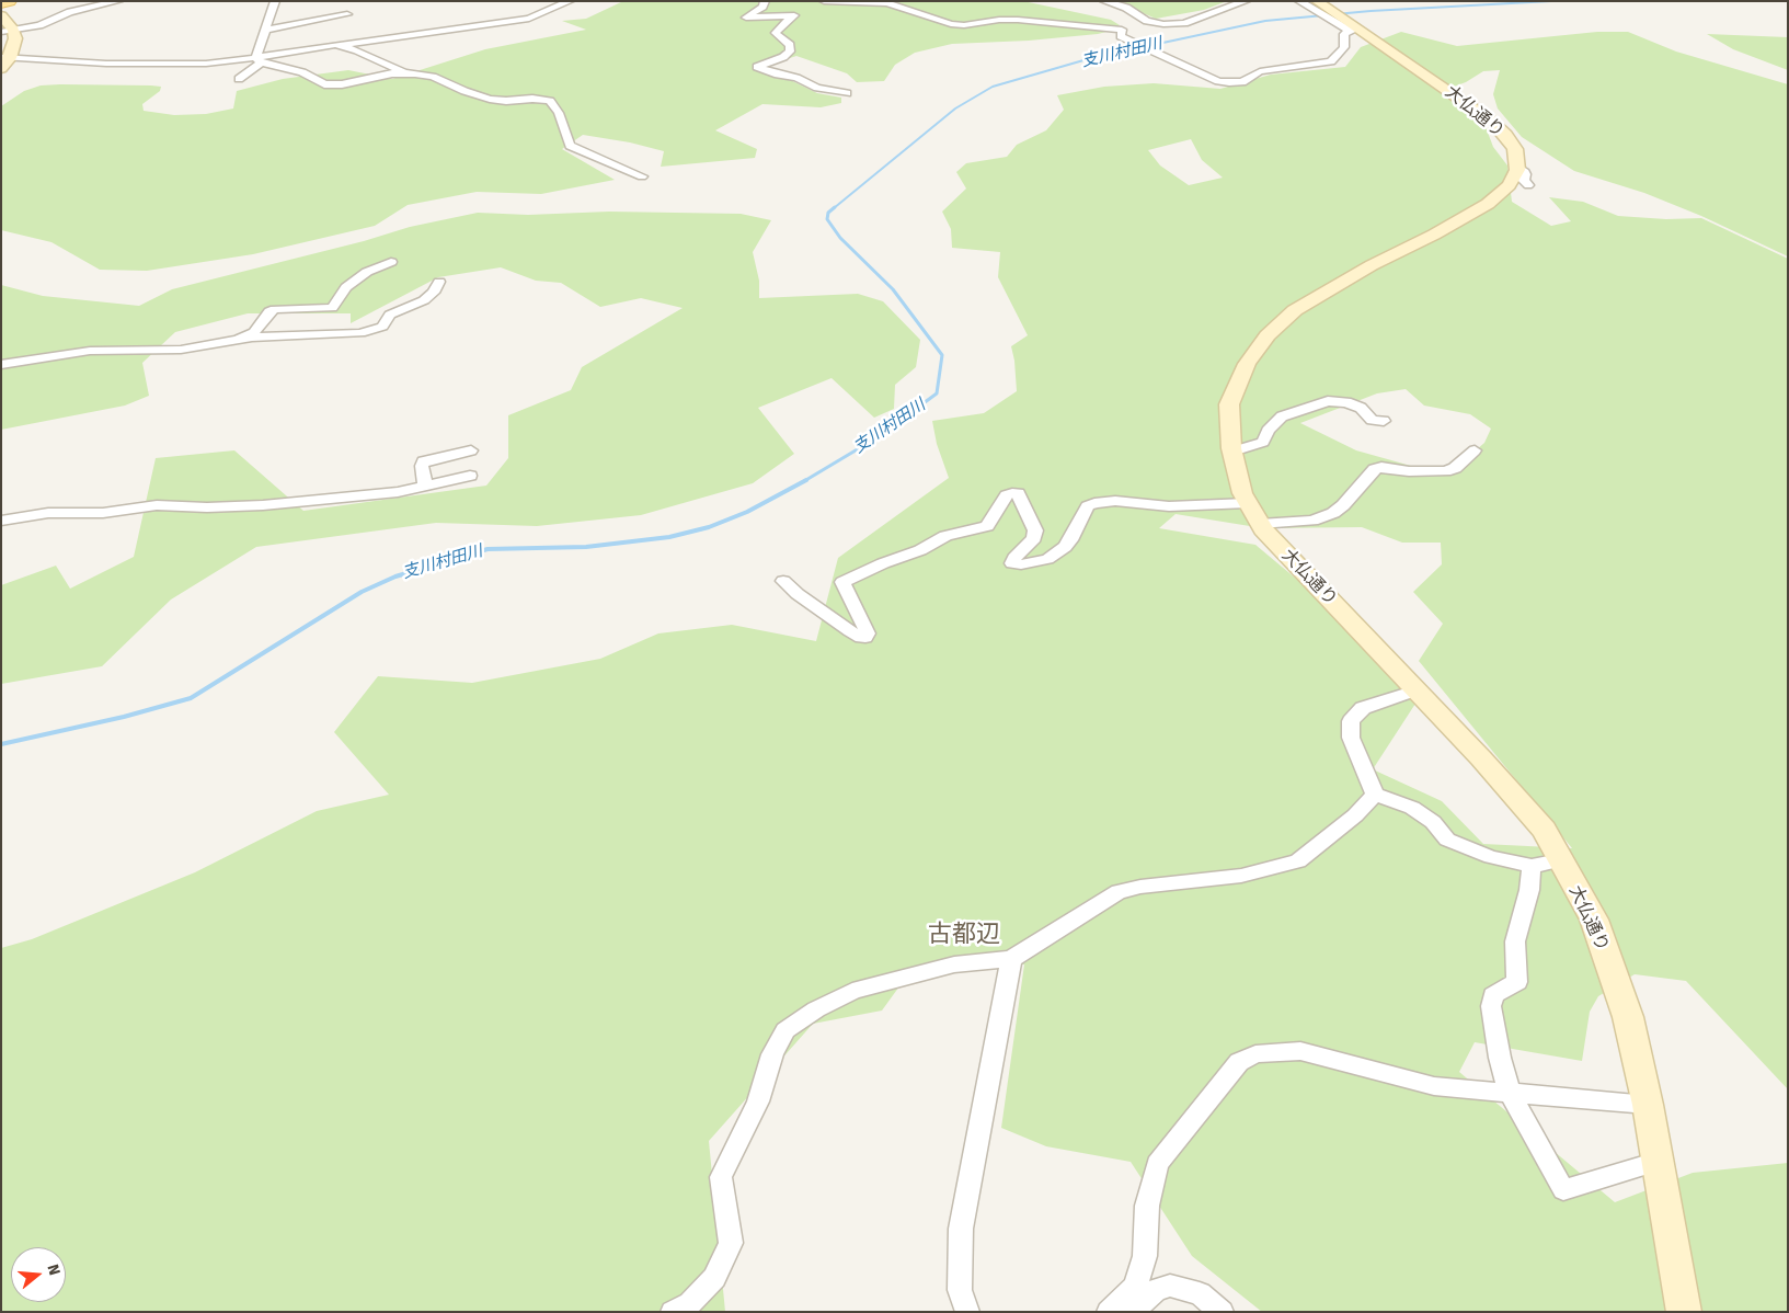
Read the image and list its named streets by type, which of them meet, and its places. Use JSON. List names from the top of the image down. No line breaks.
{"streets":{"street":["大仏通り"]},"districts":["古都辺"],"water":["支川村田川"],"north":"right"}
